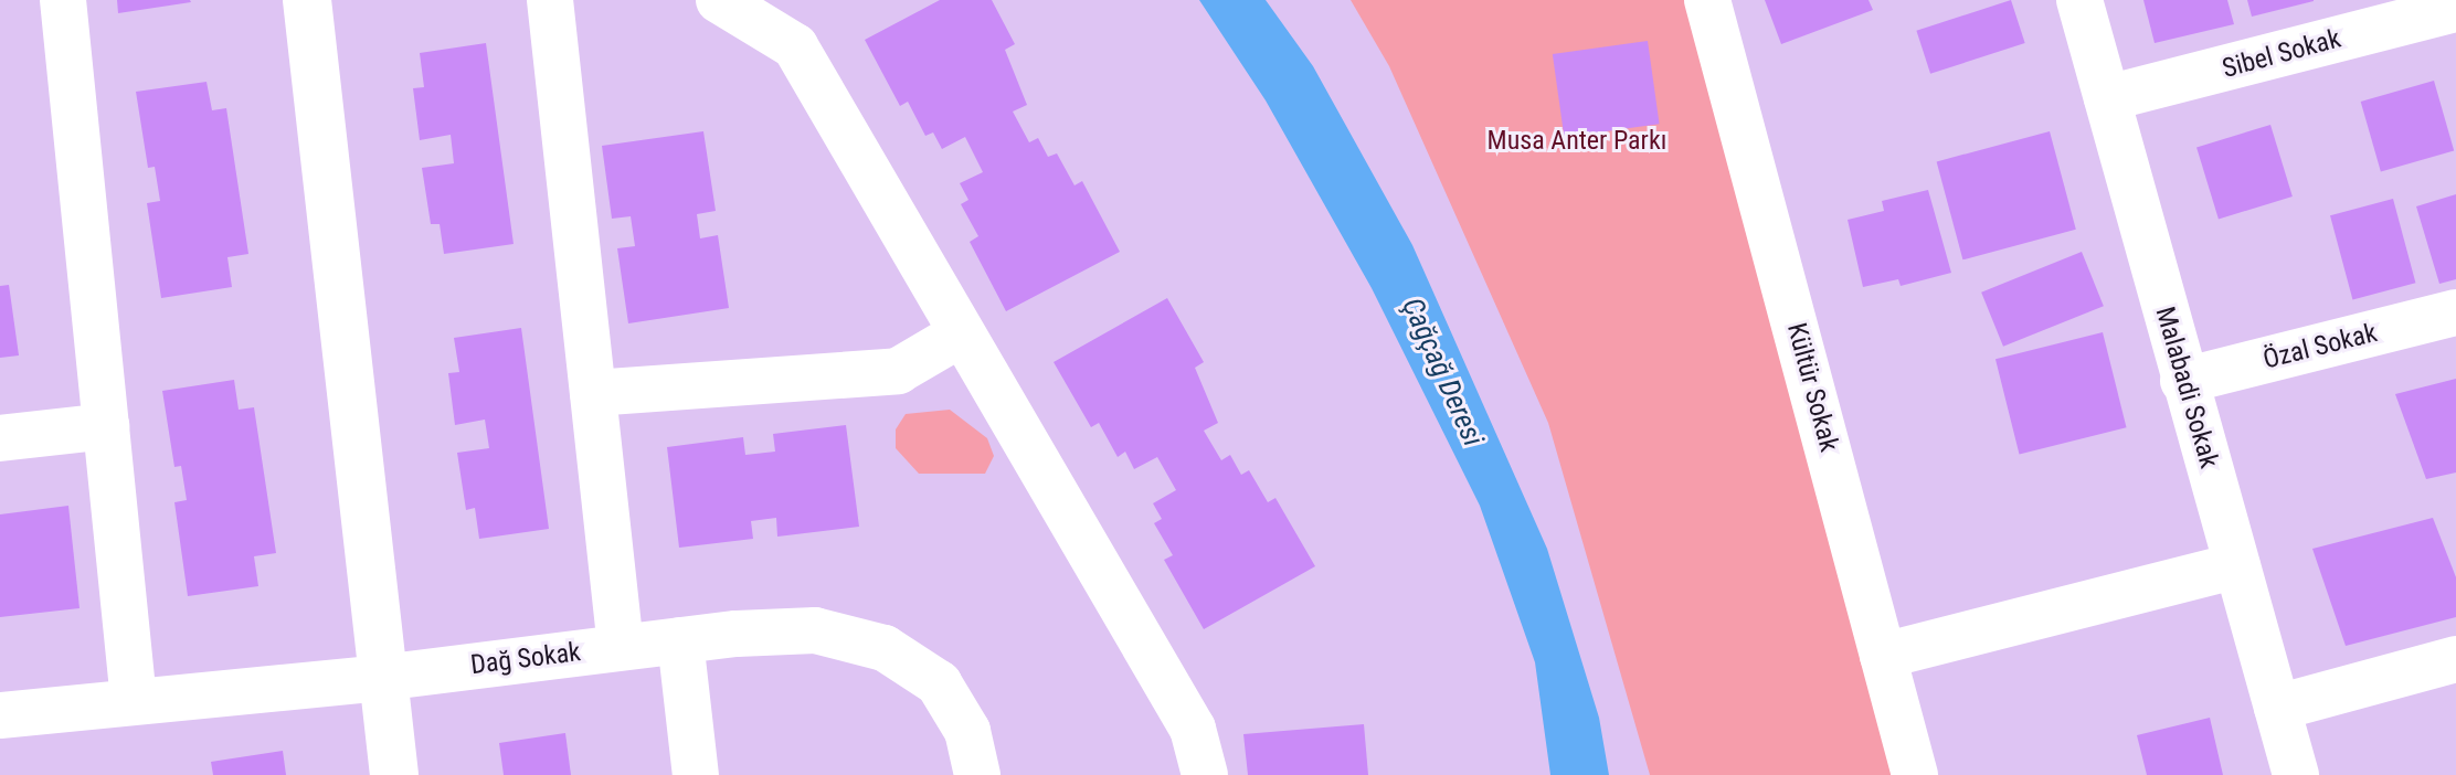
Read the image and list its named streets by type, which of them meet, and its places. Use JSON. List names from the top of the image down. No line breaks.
{"streets":{"street":["Sibel Sokak","Özal Sokak","Kültür Sokak","Malabadi Sokak","Dağ Sokak"]},"crossings":[["Sibel Sokak","Malabadi Sokak"],["Özal Sokak","Malabadi Sokak"]],"water":["Çağçağ Deresi"],"parks":["Musa Anter Parkı"]}
